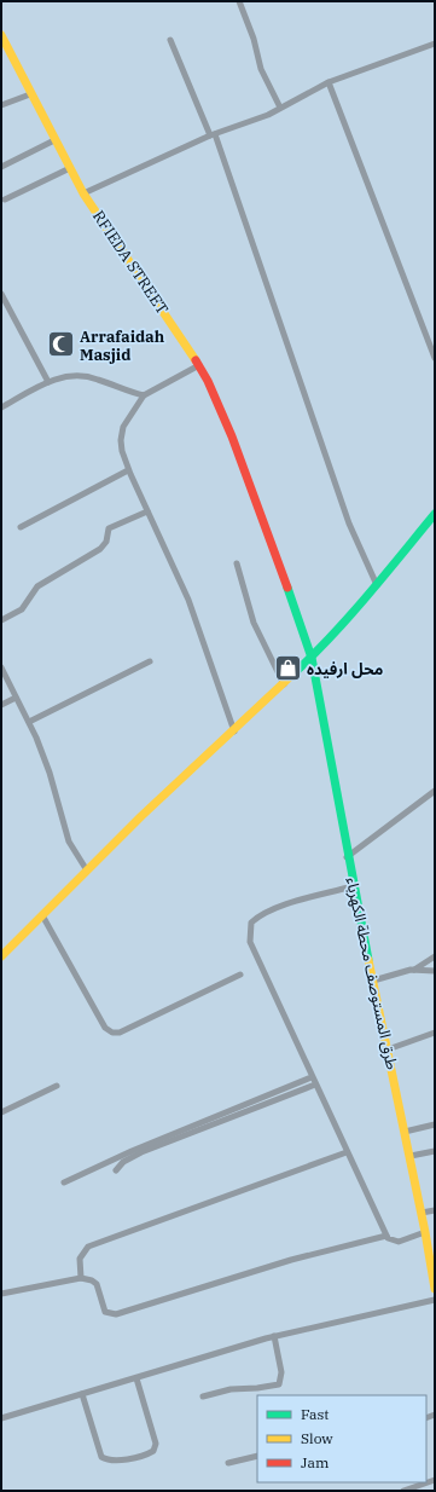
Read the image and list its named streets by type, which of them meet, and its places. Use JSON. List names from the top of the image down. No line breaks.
{"streets":{"street":["RFIEDA STREET","طرق المستوصف محطة الكهرباء"]},"crossings":[["RFIEDA STREET","طرق المستوصف محطة الكهرباء"]],"places":{"mosque":["Arrafaidah Masjid"],"shop":["محل ارفيده"]},"legend":["Fast","Slow","Jam"]}
